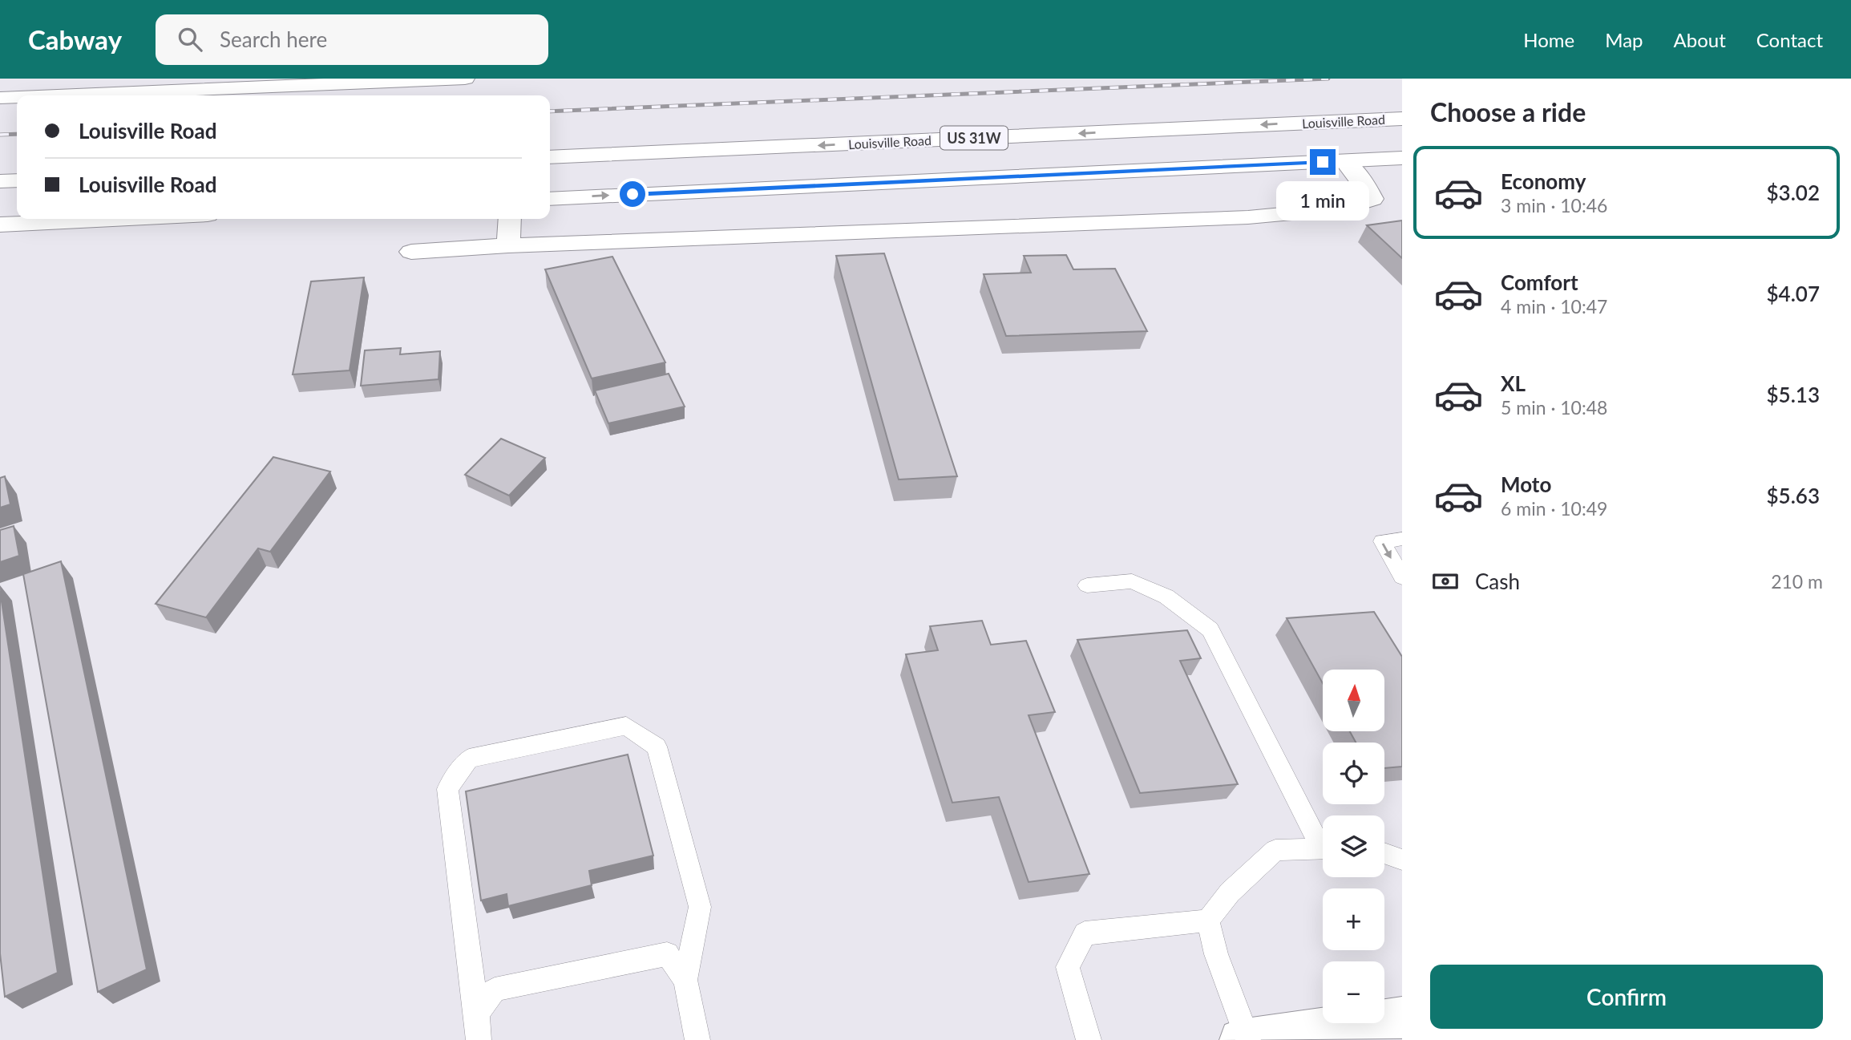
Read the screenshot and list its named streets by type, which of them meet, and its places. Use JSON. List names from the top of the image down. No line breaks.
{"streets":{"main road":["Louisville Road","US 31W"]},"north":"top","page":{"header":"Cabway","search":"Search here","nav":["Home","Map","About","Contact"],"heading":"Choose a ride","banner":["Louisville Road","Louisville Road"],"list":[{"name":"Economy","note":"3 min · 10:46","value":"$3.02"},{"name":"Comfort","note":"4 min · 10:47","value":"$4.07"},{"name":"XL","note":"5 min · 10:48","value":"$5.13"},{"name":"Moto","note":"6 min · 10:49","value":"$5.63"}],"bubble":"1 min","pay":["Cash","210 m"],"map_buttons":["+","−"],"buttons":"Confirm"}}
